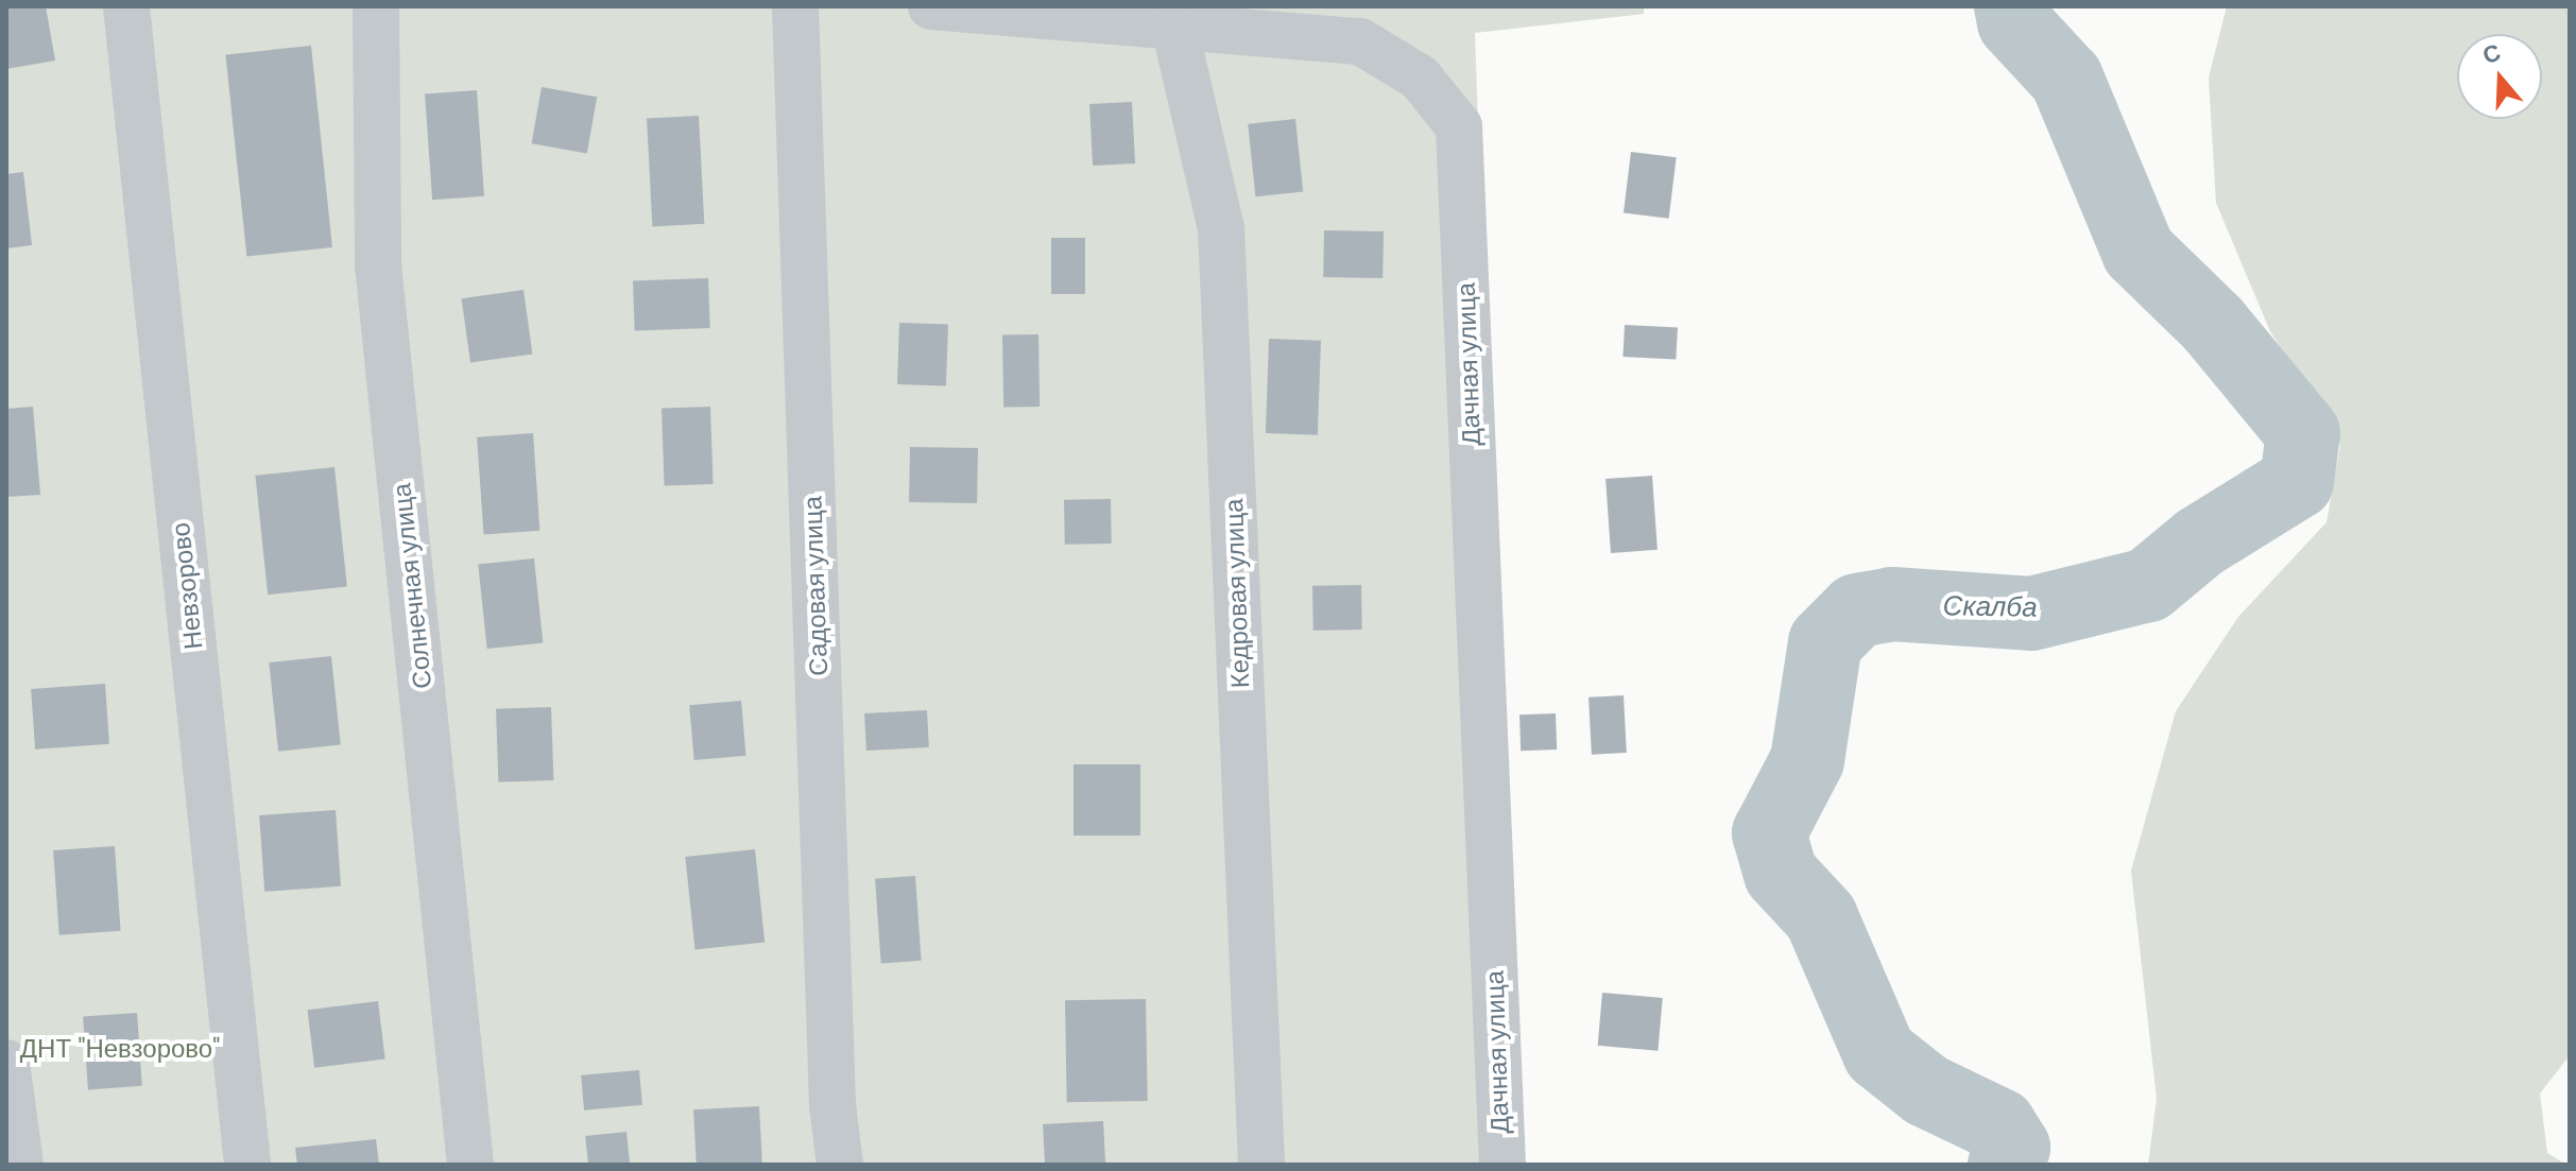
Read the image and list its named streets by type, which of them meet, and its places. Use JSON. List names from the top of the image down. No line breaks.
{"streets":{"street":["Дачная улица","Невзорово","Солнечная улица","Садовая улица","Кедровая улица"]},"crossings":[["Дачная улица","Кедровая улица"]],"water":["Скалба"],"parks":["ДНТ \"Невзорово\""],"north":"top"}
